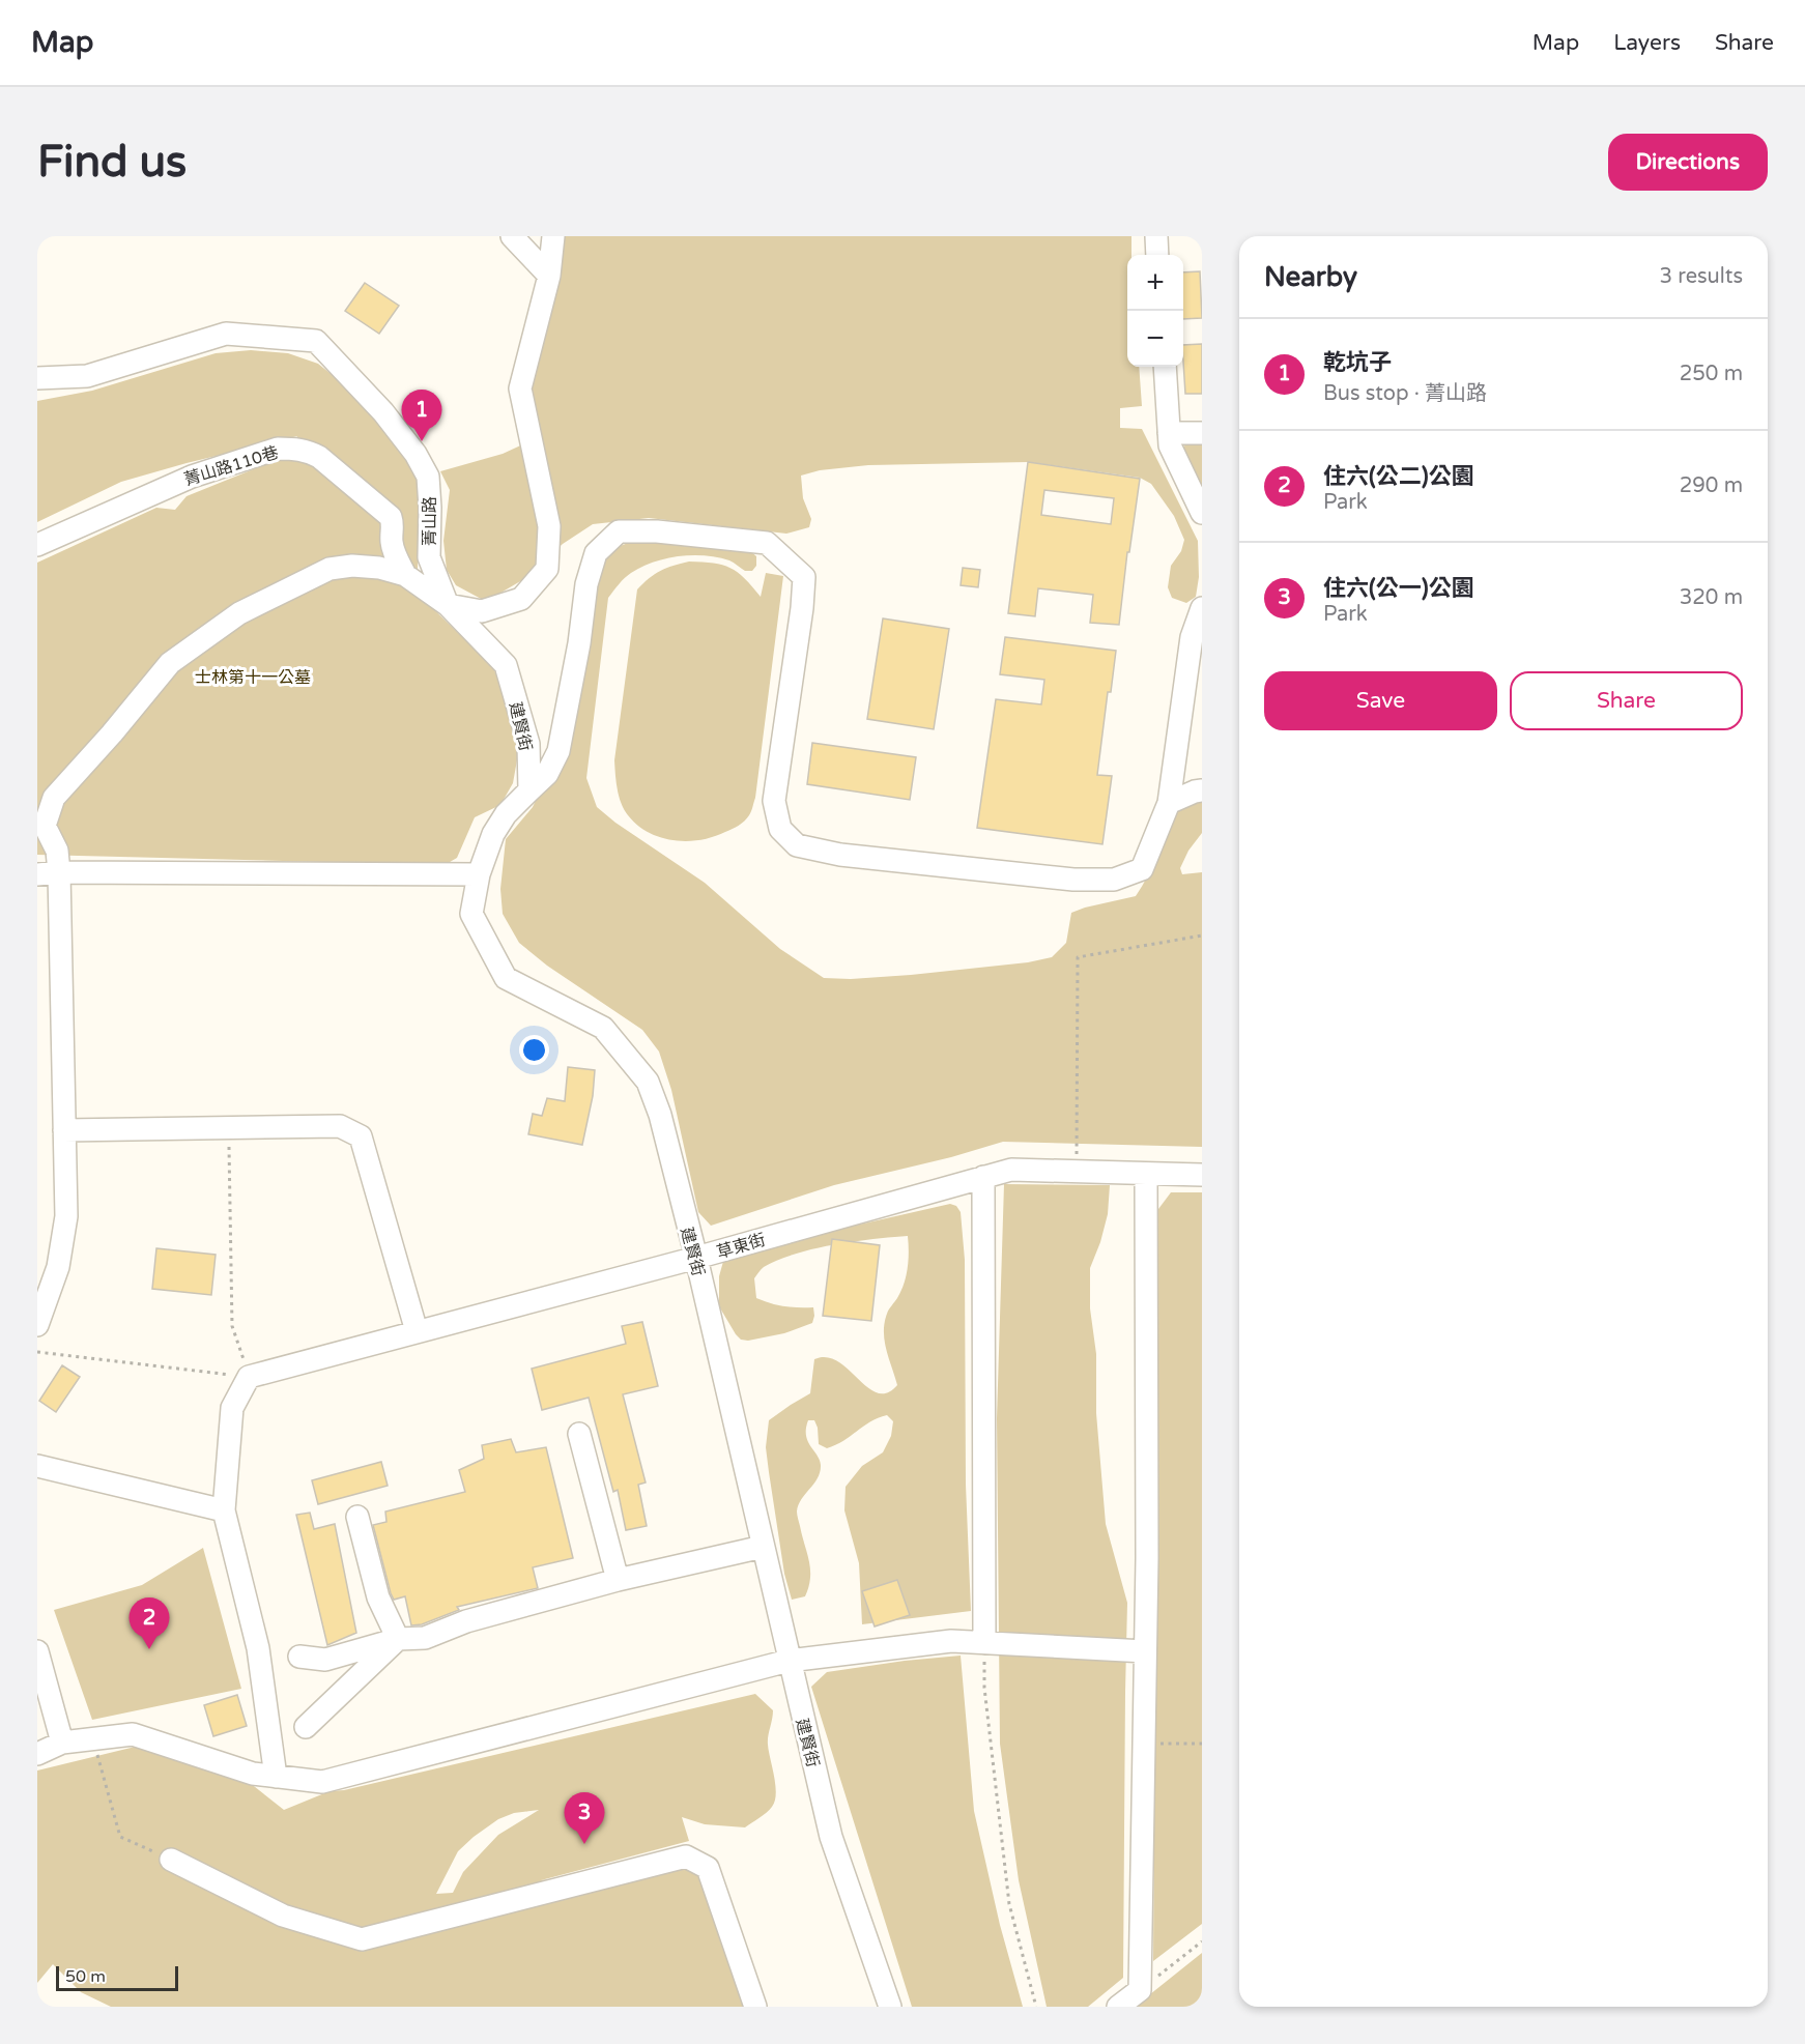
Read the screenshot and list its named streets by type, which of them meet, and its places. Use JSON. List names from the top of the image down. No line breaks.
{"streets":{"street":["菁山路110巷","菁山路","建賢街","草東街"]},"crossings":[["菁山路","建賢街"],["建賢街","草東街"]],"parks":["士林第十一公墓"],"scale_bar":"50 m","page":{"header":"Map","nav":["Map","Layers","Share"],"buttons":["Directions",["Save","Share"]],"title":"Find us","heading":["Nearby","3 results"],"map_buttons":["+","−"],"list":[{"mark":"1","name":"乾坑子","note":"Bus stop · 菁山路","value":"250 m"},{"mark":"2","name":"住六(公二)公園","note":"Park","value":"290 m"},{"mark":"3","name":"住六(公一)公園","note":"Park","value":"320 m"}],"pins":["1","2","3"],"scale":"50 m"}}
